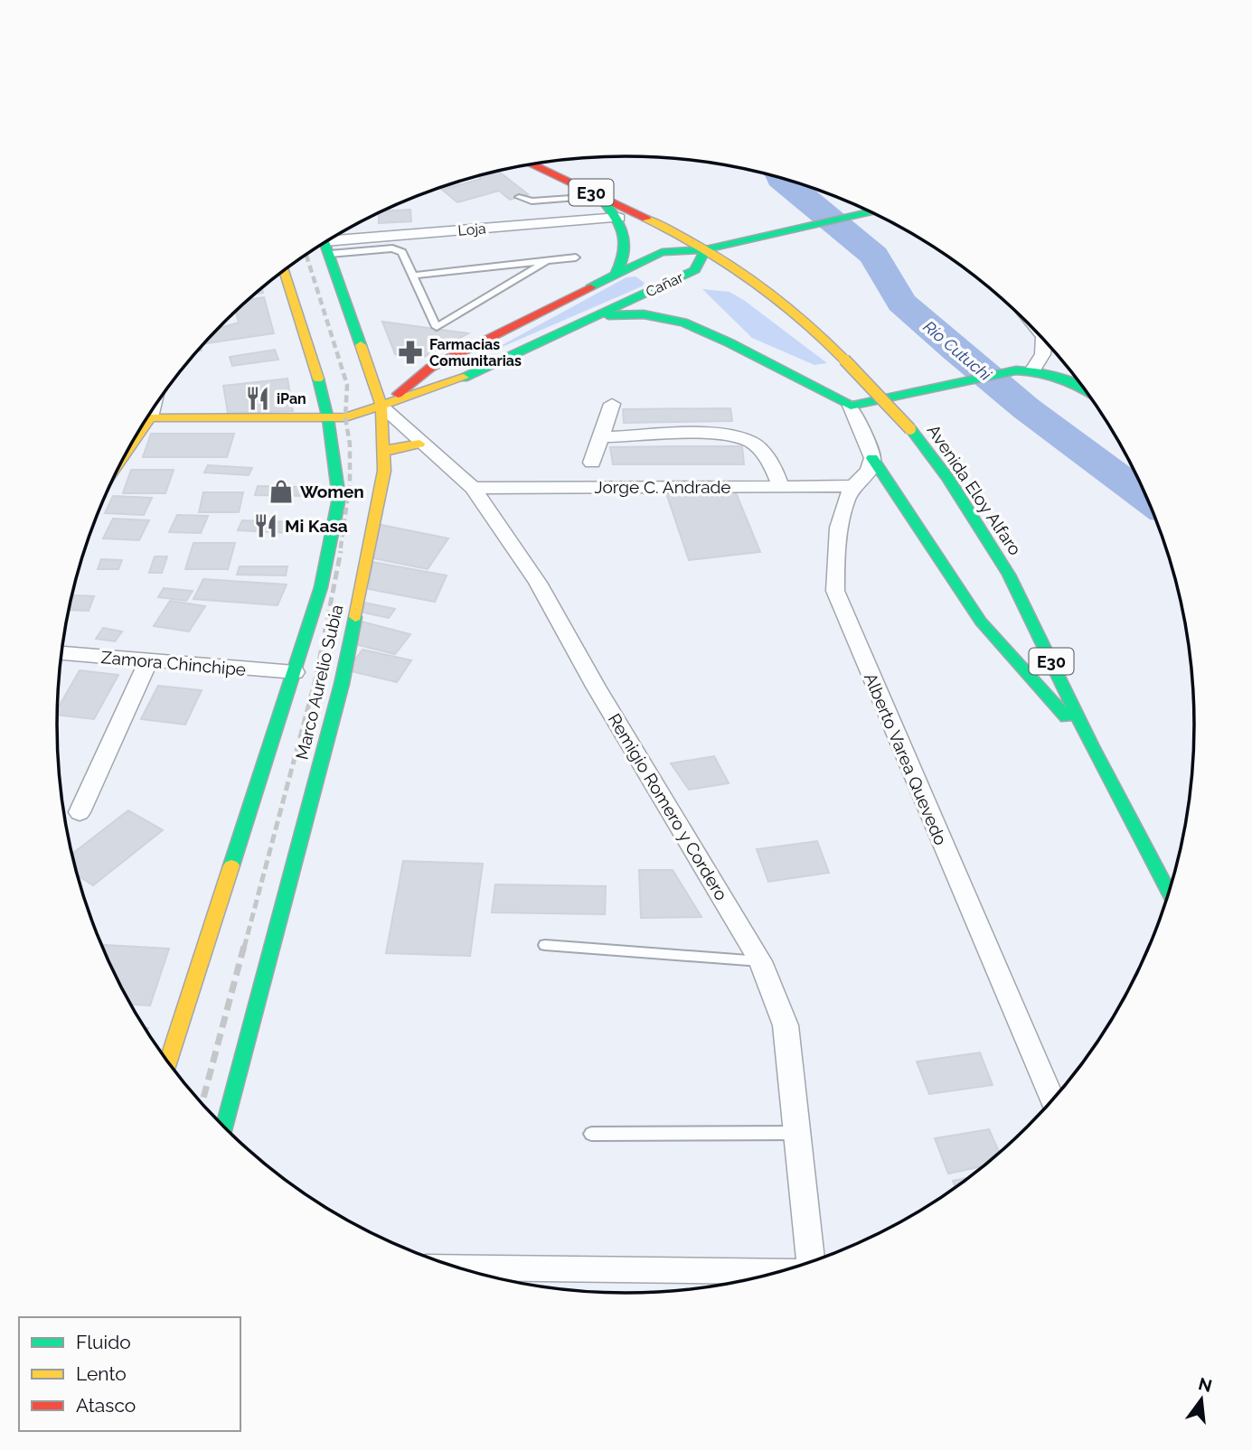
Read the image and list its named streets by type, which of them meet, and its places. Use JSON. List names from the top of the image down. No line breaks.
{"streets":{"main road":["E30","Cañar","Avenida Eloy Alfaro","Marco Aurelio Subia"],"street":["Loja","Jorge C. Andrade","Zamora Chinchipe","Alberto Varea Quevedo","Remigio Romero y Cordero"]},"crossings":[["Loja","Marco Aurelio Subia"],["Cañar","Avenida Eloy Alfaro"],["Cañar","Marco Aurelio Subia"],["Cañar","Remigio Romero y Cordero"],["Jorge C. Andrade","Alberto Varea Quevedo"],["Jorge C. Andrade","Remigio Romero y Cordero"],["Zamora Chinchipe","Marco Aurelio Subia"],["Marco Aurelio Subia","Remigio Romero y Cordero"]],"water":["Río Cutuchi"],"places":{"pharmacy":["Farmacias Comunitarias"],"restaurant":["iPan","Mi Kasa"],"shop":["Women"]},"legend":["Fluido","Lento","Atasco"],"north":"top"}
